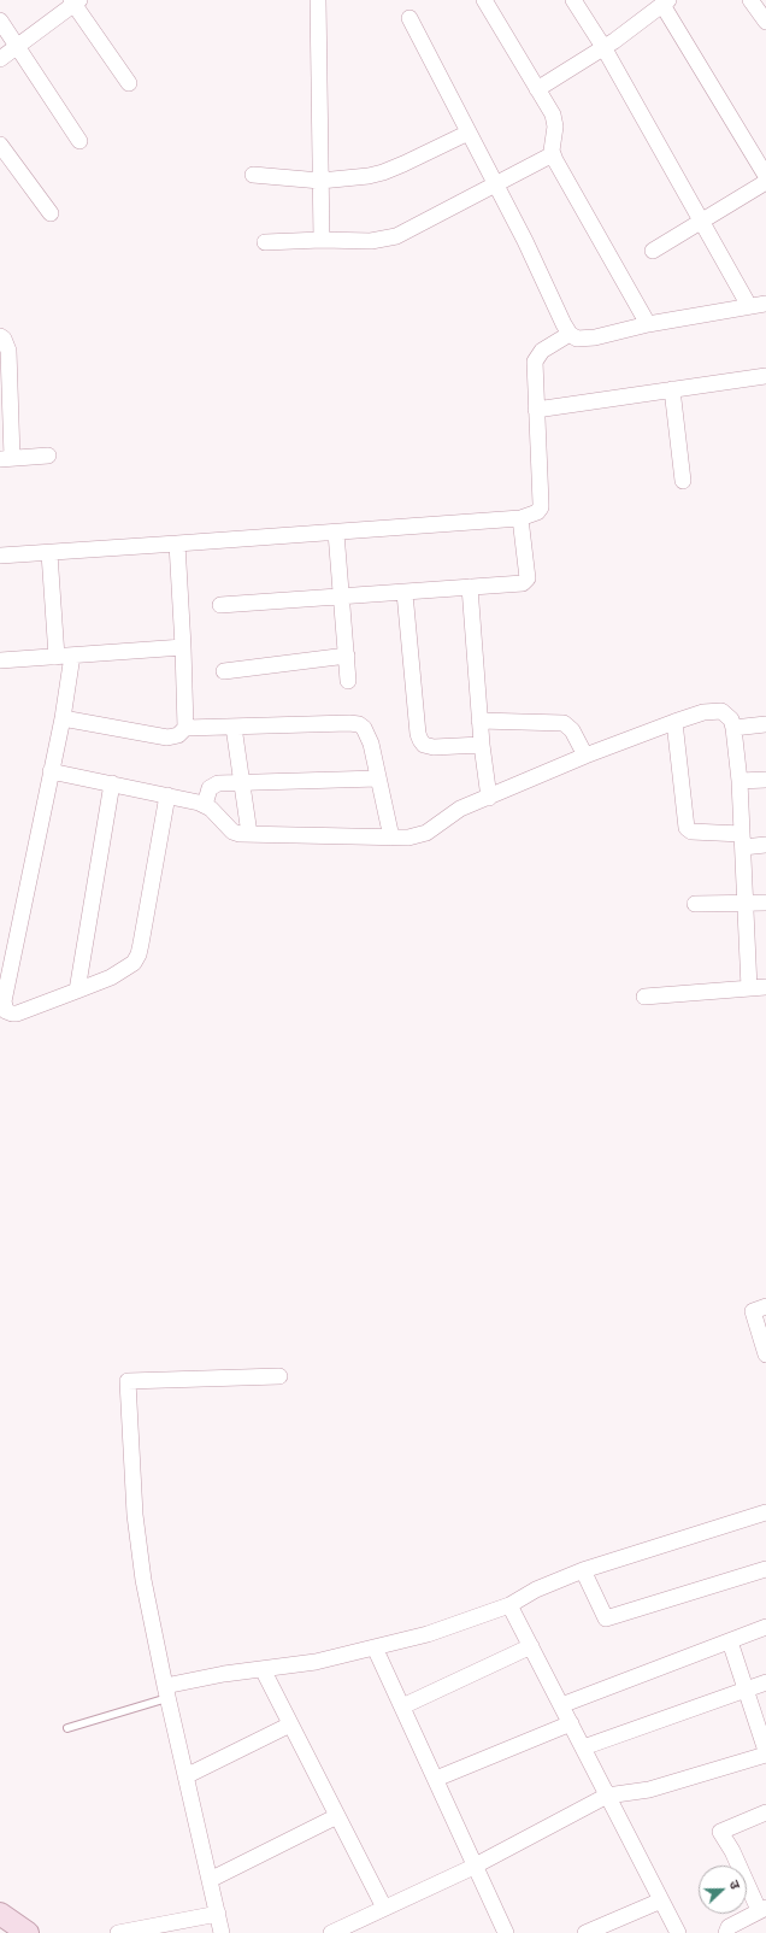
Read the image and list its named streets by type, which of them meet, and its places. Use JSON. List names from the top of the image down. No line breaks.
{"north":"right"}
